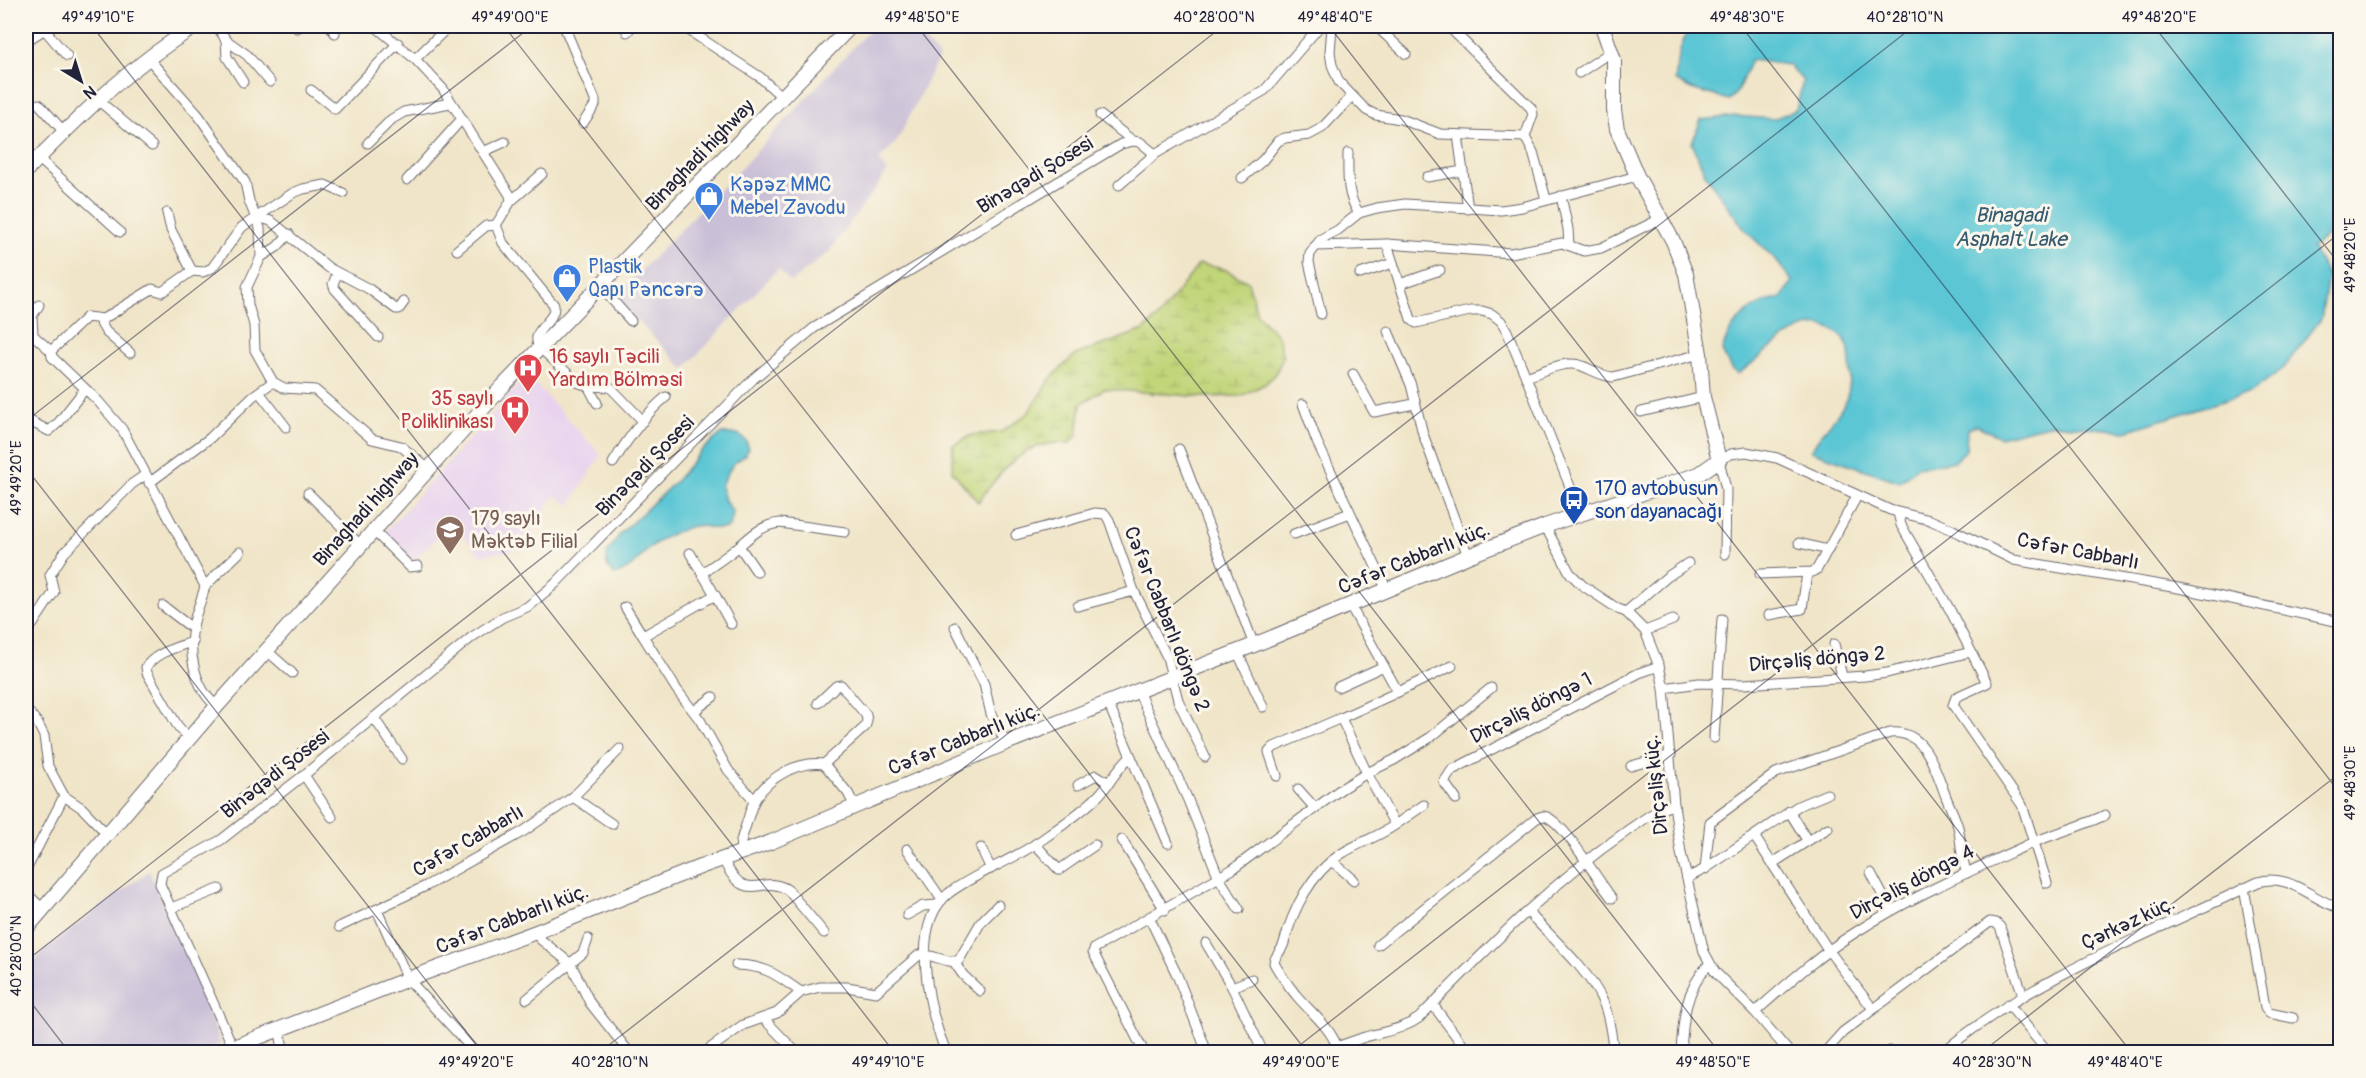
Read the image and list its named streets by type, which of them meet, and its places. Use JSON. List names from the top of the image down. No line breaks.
{"streets":{"street":["Binaghadi highway","Binəqədi Şosesi","Cəfər Cabbarlı","Cəfər Cabbarlı küç.","Cəfər Cabbarlı döngə 2","Dirçəliş döngə 2","Dirçəliş döngə 1","Dirçəliş küç.","Dirçəliş döngə 4","Çərkəz küç."]},"crossings":[["Binəqədi Şosesi","Cəfər Cabbarlı küç."],["Cəfər Cabbarlı","Cəfər Cabbarlı küç."],["Cəfər Cabbarlı küç.","Cəfər Cabbarlı döngə 2"],["Cəfər Cabbarlı küç.","Dirçəliş küç."],["Dirçəliş döngə 2","Dirçəliş küç."],["Dirçəliş döngə 1","Dirçəliş küç."],["Dirçəliş küç.","Dirçəliş döngə 4"]],"water":["Binagadi Asphalt Lake"],"places":{"shop":["Kəpəz MMC Mebel Zavodu","Plastik Qapı Pəncərə"],"hospital":["16 saylı Təcili Yardım Bölməsi","35 saylı Poliklinikası"],"bus stop":["170 avtobusun son dayanacağı"],"school or university":["179 saylı Məktəb Filial"]},"north":"bottom right","coordinates":["49°49'10\"E","49°49'00\"E","49°48'50\"E","40°28'00\"N","49°48'40\"E","49°48'30\"E","40°28'10\"N","49°48'20\"E","49°49'20\"E","40°28'30\"N"]}
